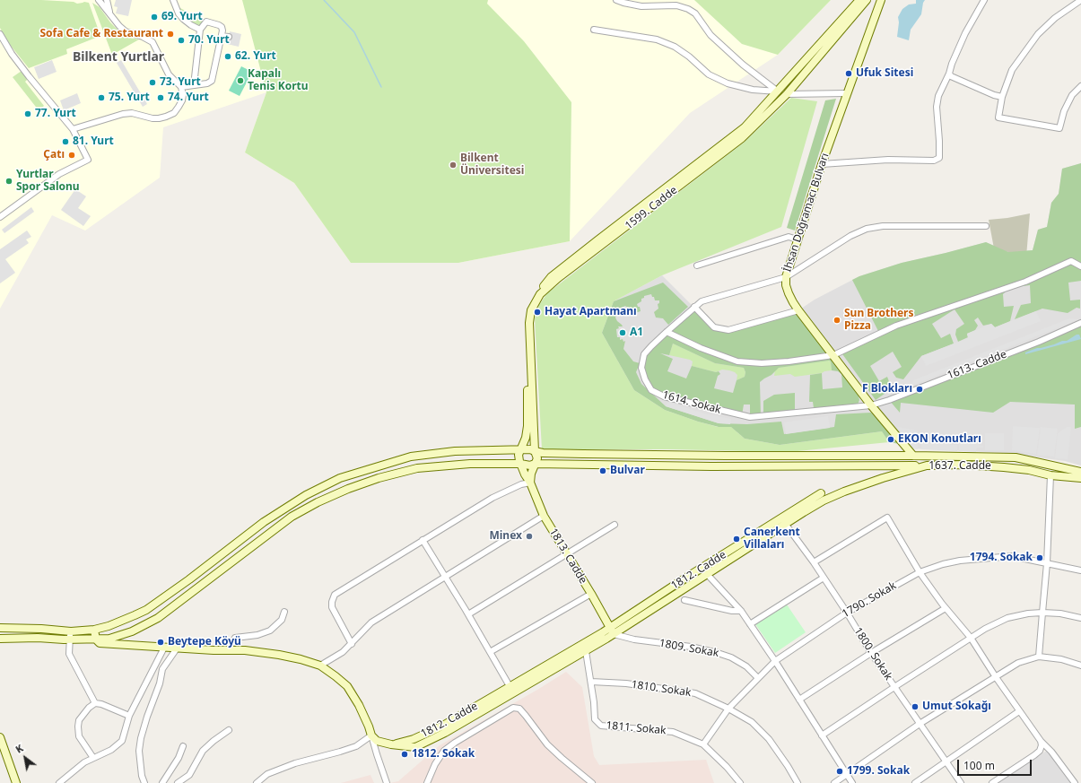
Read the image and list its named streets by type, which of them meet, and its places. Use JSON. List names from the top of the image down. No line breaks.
{"streets":{"street":["1599. Cadde","İhsan Doğramacı Bulvarı","1613. Cadde","1614. Sokak","1637. Cadde","1813. Cadde","1812. Cadde","1790. Sokak","1809. Sokak","1800. Sokak","1810. Sokak","1811. Sokak"]},"crossings":[["1599. Cadde","1637. Cadde"],["1599. Cadde","1813. Cadde"],["İhsan Doğramacı Bulvarı","1613. Cadde"],["İhsan Doğramacı Bulvarı","1614. Sokak"],["İhsan Doğramacı Bulvarı","1637. Cadde"],["1613. Cadde","1614. Sokak"],["1637. Cadde","1813. Cadde"],["1637. Cadde","1812. Cadde"],["1637. Cadde","1800. Sokak"],["1813. Cadde","1812. Cadde"],["1813. Cadde","1809. Sokak"],["1812. Cadde","1809. Sokak"],["1812. Cadde","1800. Sokak"],["1812. Cadde","1811. Sokak"],["1790. Sokak","1809. Sokak"],["1790. Sokak","1800. Sokak"],["1790. Sokak","1810. Sokak"],["1790. Sokak","1811. Sokak"],["1810. Sokak","1811. Sokak"]],"districts":["Bilkent Yurtlar"],"places":["69. Yurt","Sofa Cafe & Restaurant","70. Yurt","62. Yurt","Ufuk Sitesi","Kapalı Tenis Kortu","73. Yurt","75. Yurt","74. Yurt","77. Yurt","81. Yurt","Çatı","Bilkent Üniversitesi","Yurtlar Spor Salonu","Hayat Apartmanı","Sun Brothers Pizza","A1","F Blokları","EKON Konutları","Bulvar","Minex","Canerkent Villaları","1794. Sokak","Beytepe Köyü","Umut Sokağı","1812. Sokak","1799. Sokak"],"scale_bar":"100 m","north":"top left"}
